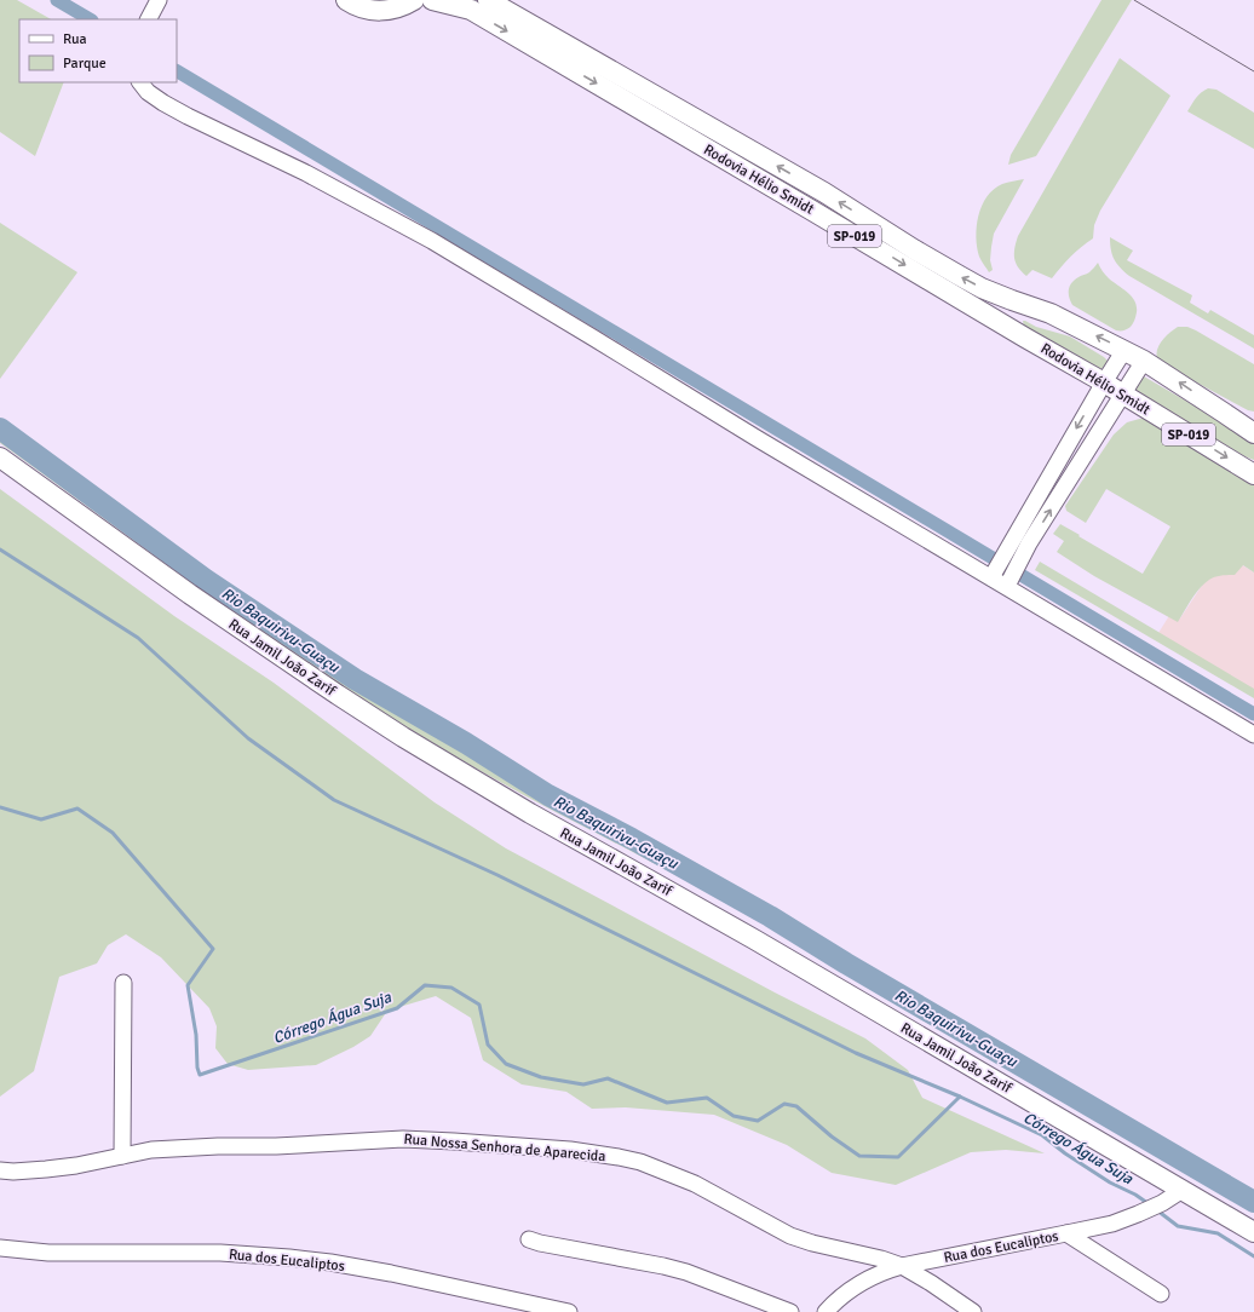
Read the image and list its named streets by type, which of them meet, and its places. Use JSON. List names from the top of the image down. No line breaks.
{"streets":{"main road":["Rodovia Hélio Smidt","SP-019","Rua Jamil João Zarif"],"street":["Rua Nossa Senhora de Aparecida","Rua dos Eucaliptos"]},"crossings":[["Rua Jamil João Zarif","Rua dos Eucaliptos"],["Rua Nossa Senhora de Aparecida","Rua dos Eucaliptos"]],"water":["Rio Baquirivu-Guaçu","Córrego Água Suja"],"legend":["Rua","Parque"]}
